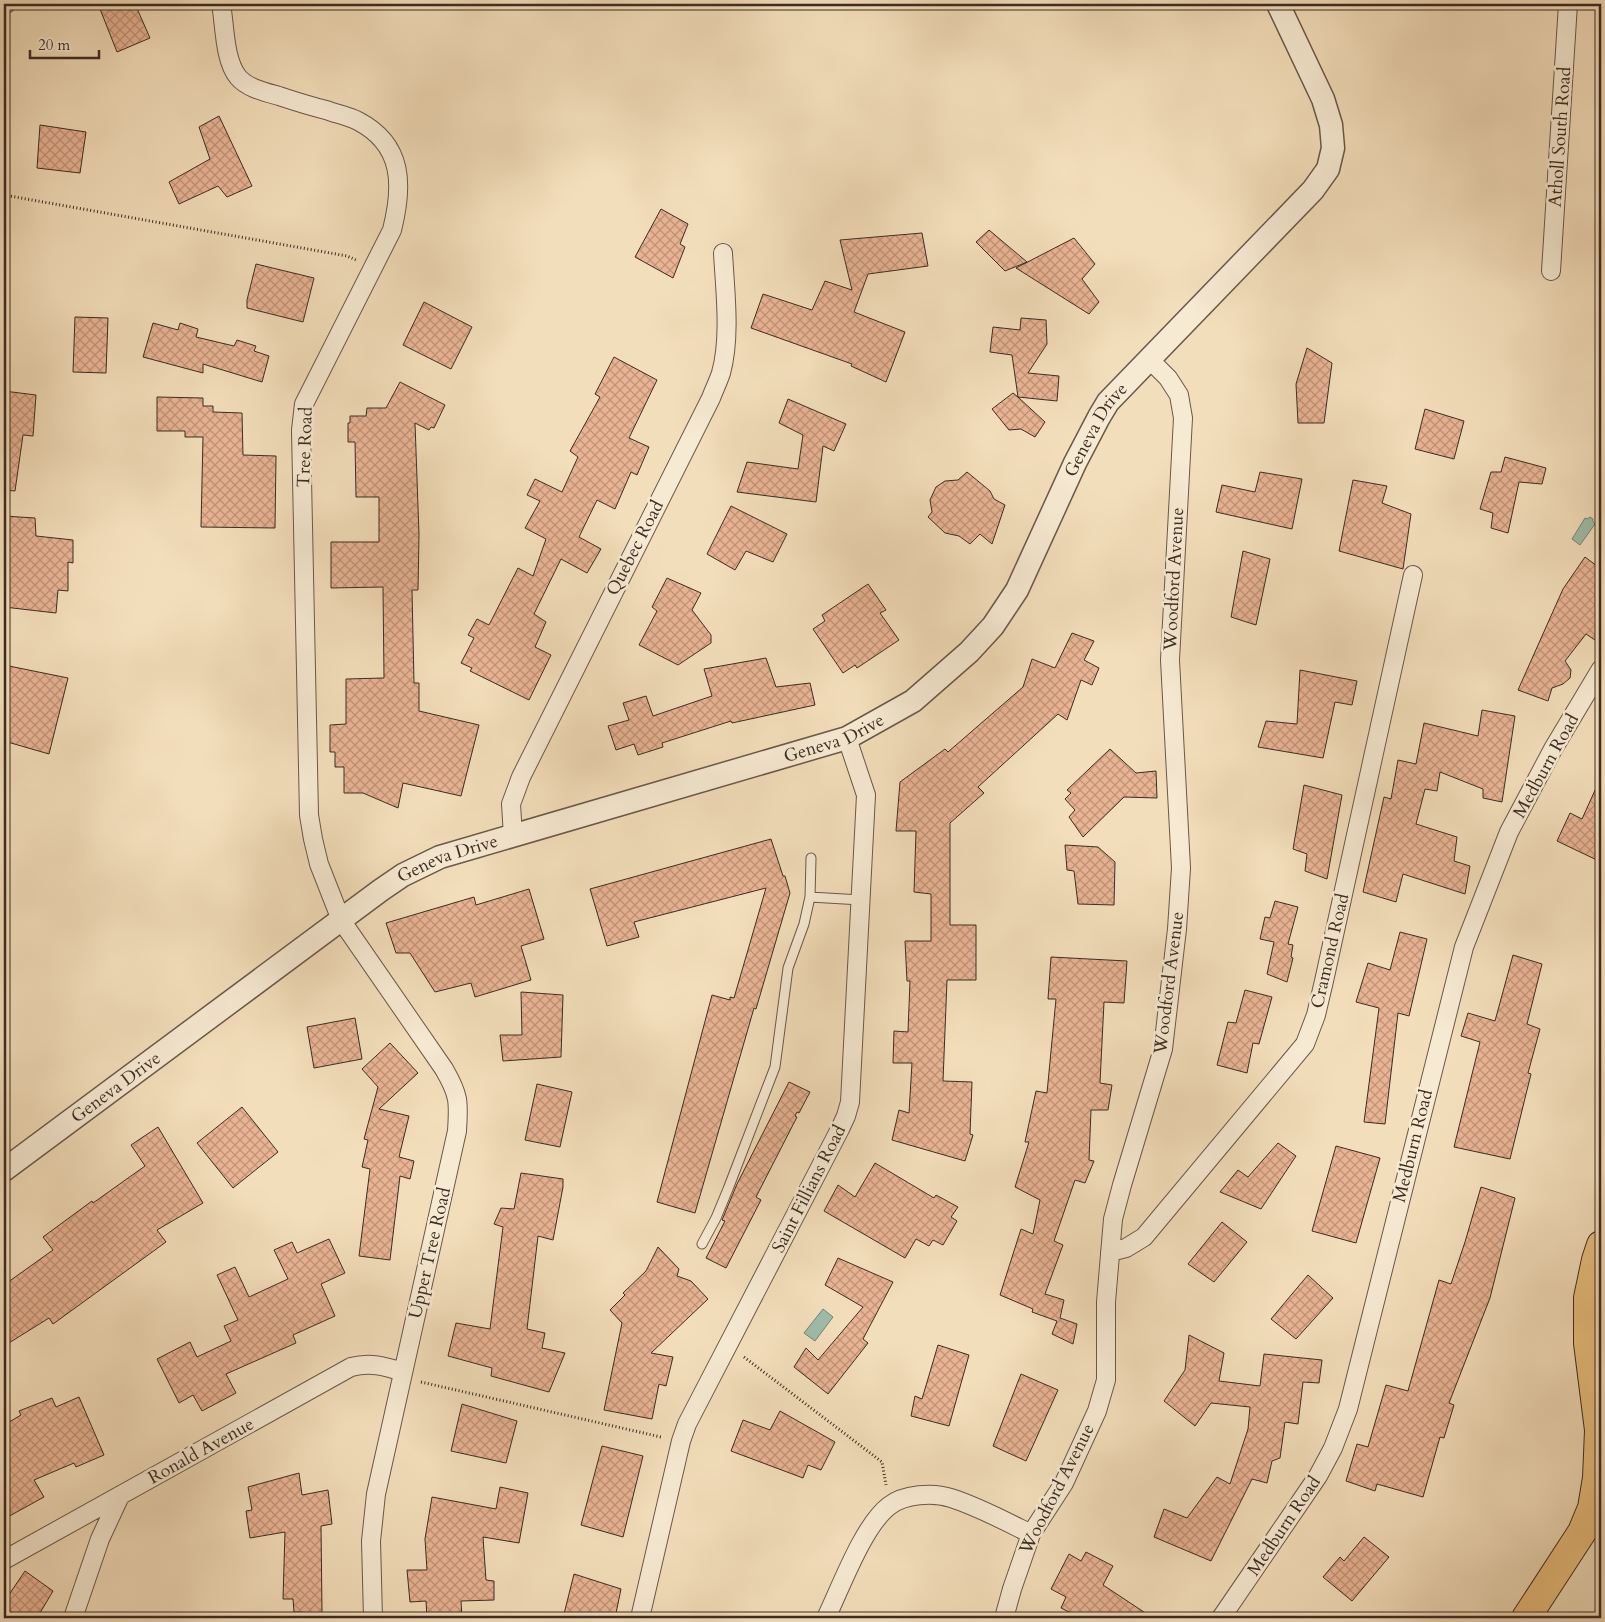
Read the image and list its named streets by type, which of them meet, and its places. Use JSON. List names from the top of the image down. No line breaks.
{"streets":{"street":["Atholl South Road","Geneva Drive","Tree Road","Quebec Road","Woodford Avenue","Medburn Road","Cramond Road","Saint Fillians Road","Upper Tree Road","Ronald Avenue"]},"crossings":[["Geneva Drive","Tree Road"],["Geneva Drive","Quebec Road"],["Geneva Drive","Woodford Avenue"],["Geneva Drive","Saint Fillians Road"],["Geneva Drive","Upper Tree Road"],["Tree Road","Upper Tree Road"],["Woodford Avenue","Cramond Road"],["Upper Tree Road","Ronald Avenue"]],"scale_bar":"20 m"}
